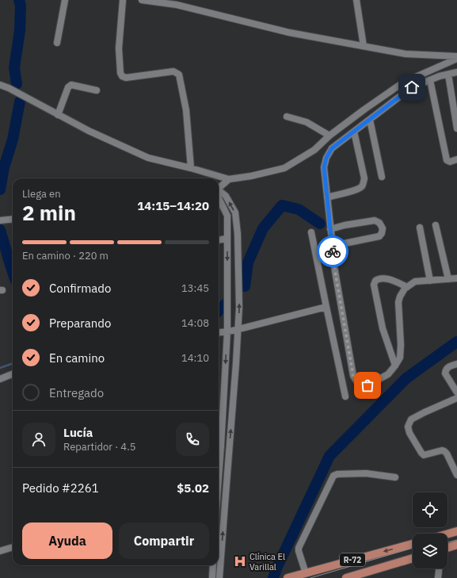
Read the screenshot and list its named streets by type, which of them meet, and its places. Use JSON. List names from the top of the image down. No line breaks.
{"streets":{"main road":["R-72"]},"places":{"hospital":["Clínica El Varillal"]},"page":{"heading":["2 min","Llega en","14:15–14:20"],"panel":["Lucía","Repartidor · 4.5","Pedido #2261","$5.02"],"bar":"En camino · 220 m","list":[["Confirmado","13:45"],["Preparando","14:08"],["En camino","14:10"],"Entregado"],"buttons":["Ayuda","Compartir"]}}
